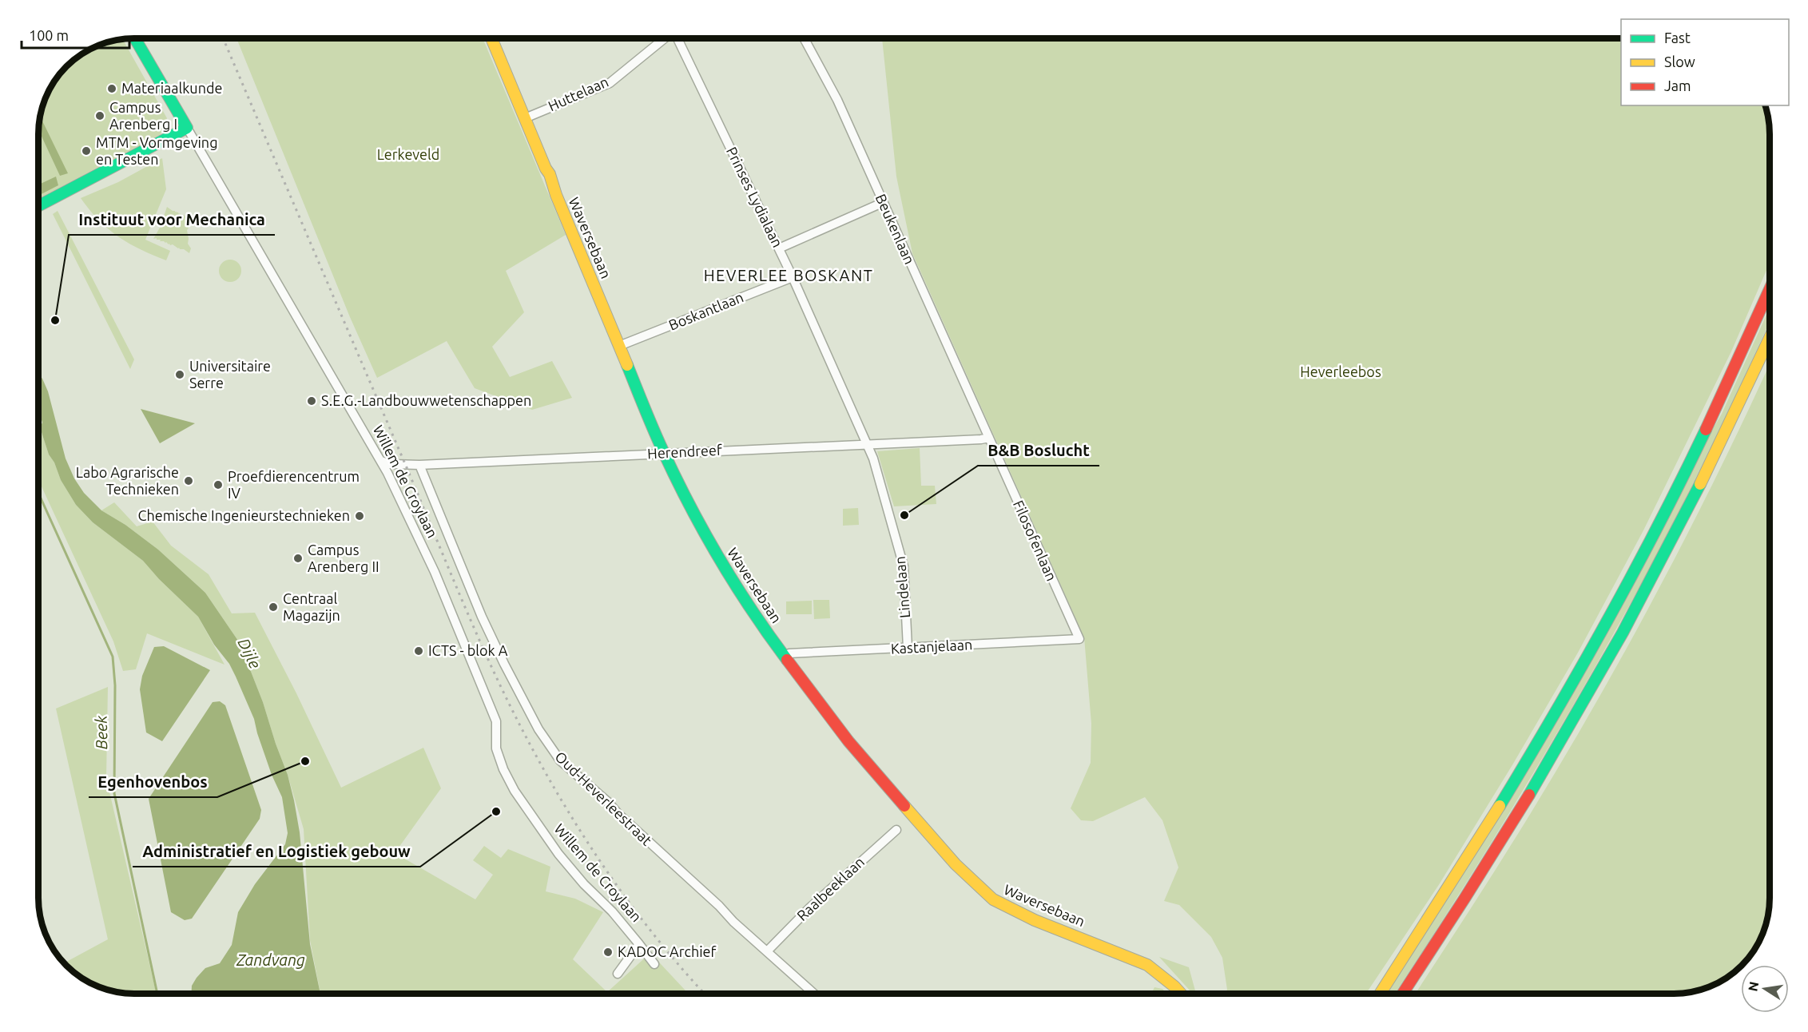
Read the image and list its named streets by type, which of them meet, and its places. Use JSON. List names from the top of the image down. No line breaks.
{"streets":{"main road":["Waversebaan","Willem de Croylaan"],"street":["Huttelaan","Prinses Lydialaan","Beukenlaan","Boskantlaan","Herendreef","Filosofenlaan","Lindelaan","Kastanjelaan","Oud-Heverleestraat","Raalbeeklaan"]},"crossings":[["Huttelaan","Waversebaan"],["Prinses Lydialaan","Boskantlaan"],["Prinses Lydialaan","Herendreef"],["Prinses Lydialaan","Lindelaan"],["Beukenlaan","Herendreef"],["Beukenlaan","Filosofenlaan"],["Waversebaan","Boskantlaan"],["Waversebaan","Herendreef"],["Waversebaan","Kastanjelaan"],["Herendreef","Willem de Croylaan"],["Herendreef","Filosofenlaan"],["Herendreef","Lindelaan"],["Herendreef","Oud-Heverleestraat"],["Filosofenlaan","Kastanjelaan"],["Lindelaan","Kastanjelaan"],["Oud-Heverleestraat","Raalbeeklaan"]],"districts":["HEVERLEE BOSKANT"],"water":["Dijle","Beek","Zandvang"],"parks":["Lerkeveld","Heverleebos"],"places":["Materiaalkunde","Campus Arenberg I","MTM - Vormgeving en Testen","Instituut voor Mechanica","Universitaire Serre","S.E.G.-Landbouwwetenschappen","Labo Agrarische Technieken","Proefdierencentrum IV","B&B Boslucht","Chemische Ingenieurstechnieken","Campus Arenberg II","Centraal Magazijn","ICTS - blok A","Egenhovenbos","Administratief en Logistiek gebouw","KADOC Archief"],"legend":["Fast","Slow","Jam"],"scale_bar":"100 m","north":"left"}
